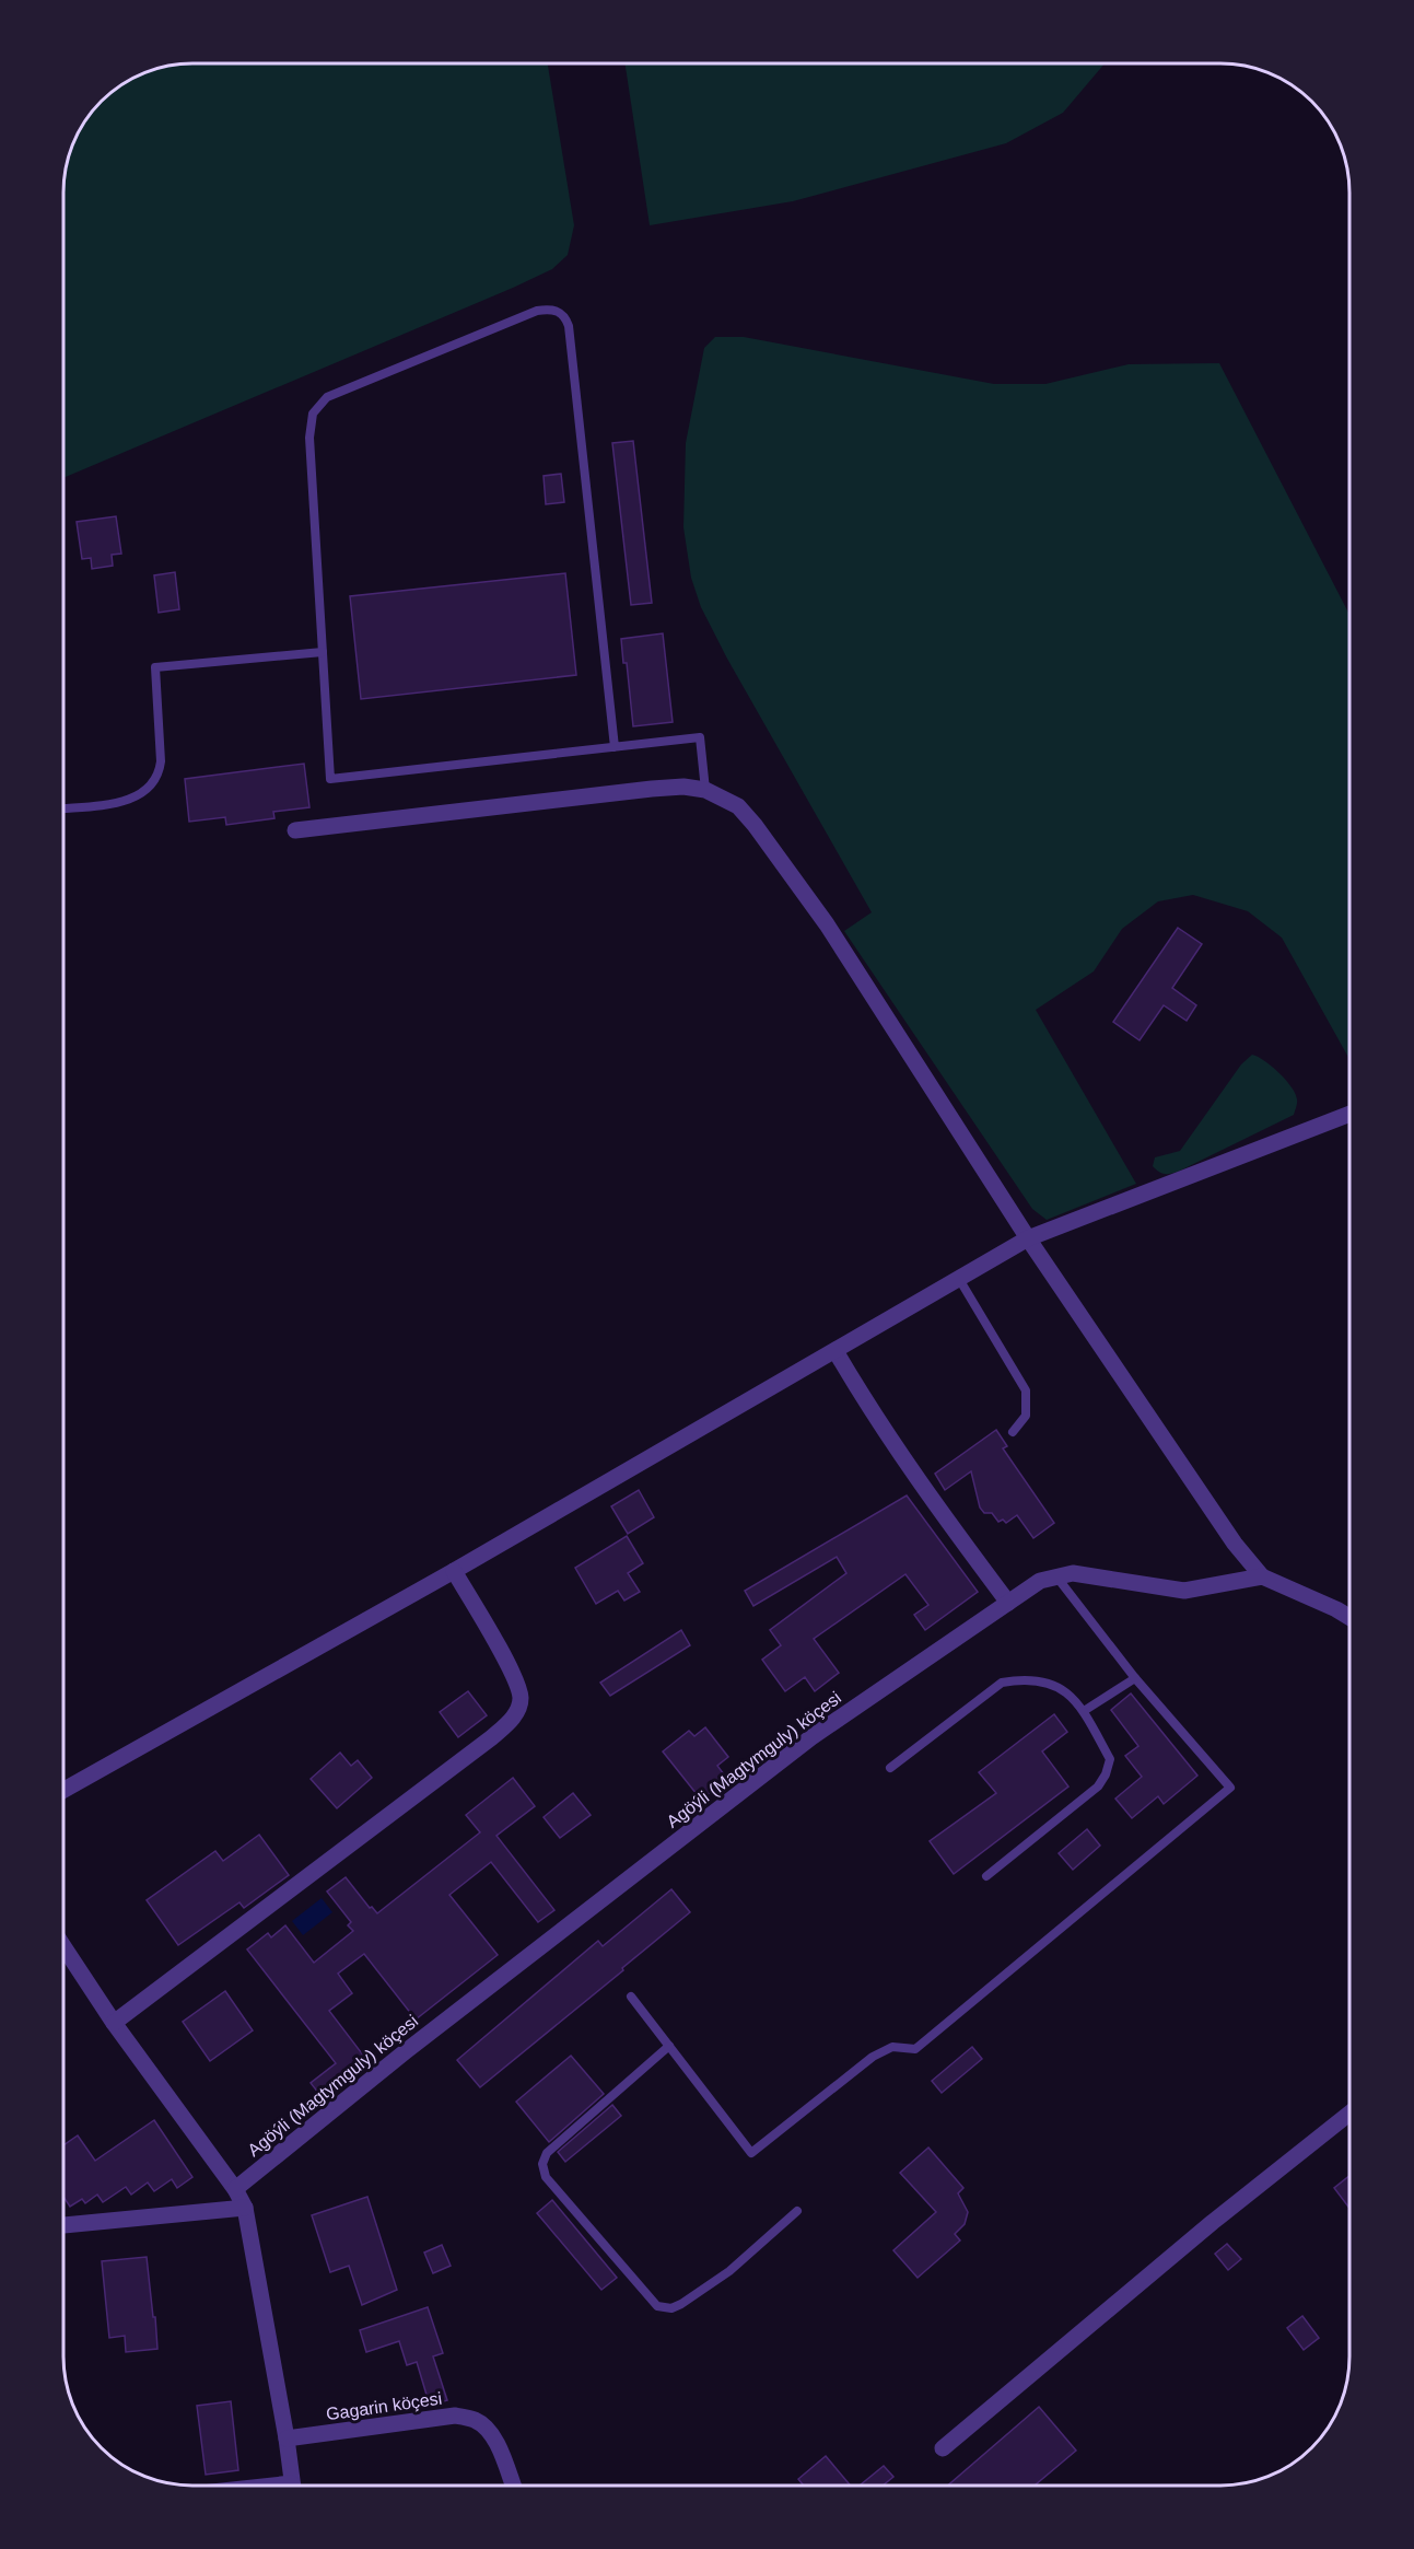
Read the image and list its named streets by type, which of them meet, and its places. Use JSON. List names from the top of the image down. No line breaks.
{"streets":{"street":["Agöýli (Magtymguly) köçesi","Gagarin köçesi"]}}
